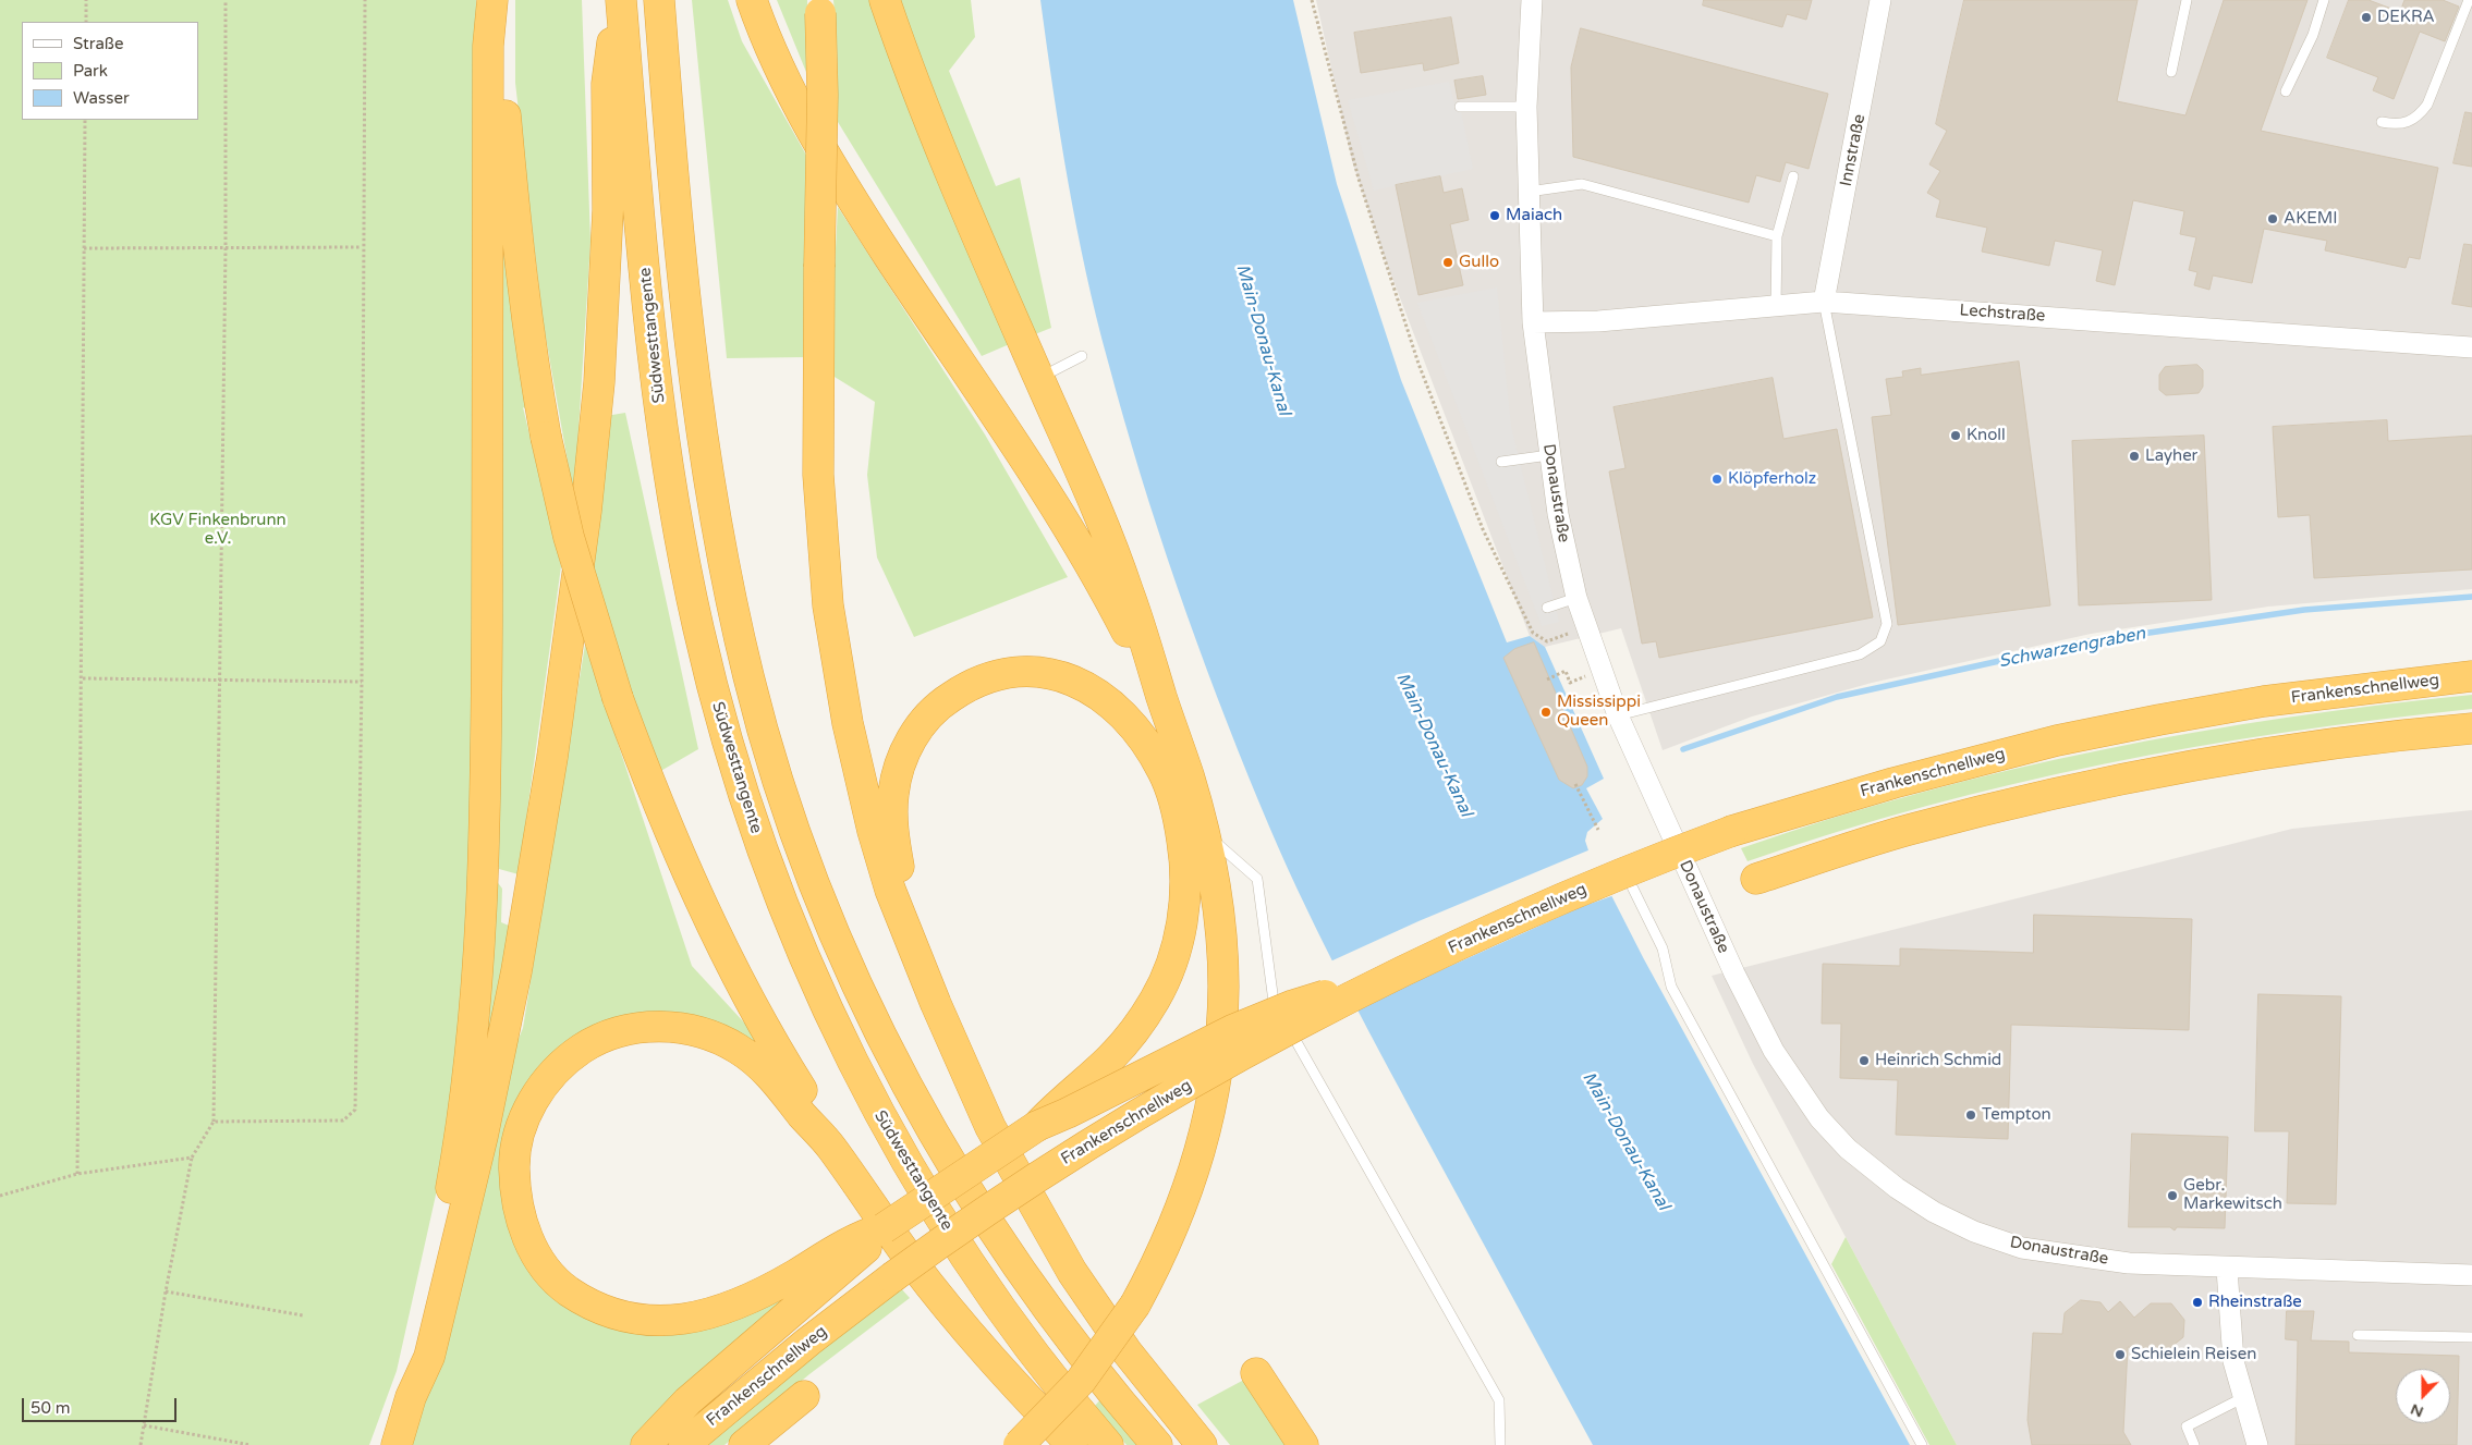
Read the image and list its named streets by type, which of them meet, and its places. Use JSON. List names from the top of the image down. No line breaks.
{"streets":{"highway":["Südwesttangente","Frankenschnellweg"],"street":["Innstraße","Lechstraße","Donaustraße"]},"crossings":[["Innstraße","Lechstraße"],["Lechstraße","Donaustraße"]],"water":["Main-Donau-Kanal","Schwarzengraben"],"parks":["KGV Finkenbrunn e.V."],"places":["DEKRA","Maiach","AKEMI","Gullo","Knoll","Layher","Klöpferholz","Mississippi Queen","Heinrich Schmid","Tempton","Gebr. Markewitsch","Rheinstraße","Schielein Reisen"],"legend":["Straße","Park","Wasser"],"scale_bar":"50 m","north":"bottom"}
